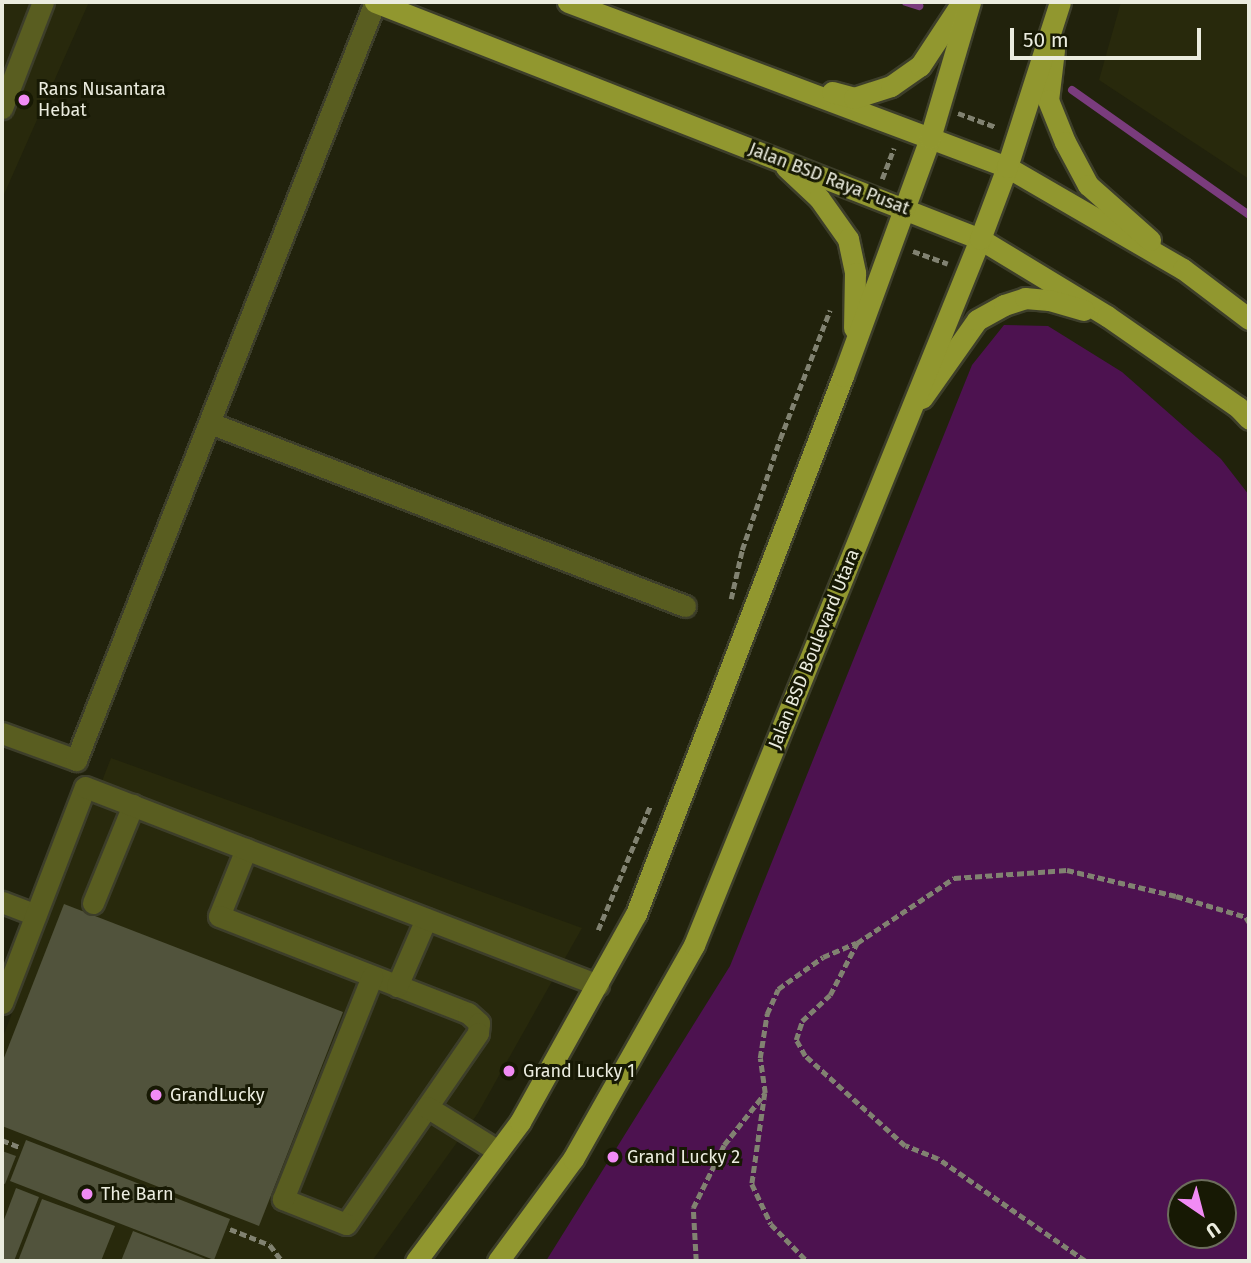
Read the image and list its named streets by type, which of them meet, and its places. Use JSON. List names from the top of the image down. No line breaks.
{"streets":{"main road":["Jalan BSD Raya Pusat","Jalan BSD Boulevard Utara"]},"crossings":[["Jalan BSD Raya Pusat","Jalan BSD Boulevard Utara"]],"places":["Rans Nusantara Hebat","Grand Lucky 1","GrandLucky","Grand Lucky 2","The Barn"],"scale_bar":"50 m","north":"bottom right"}
